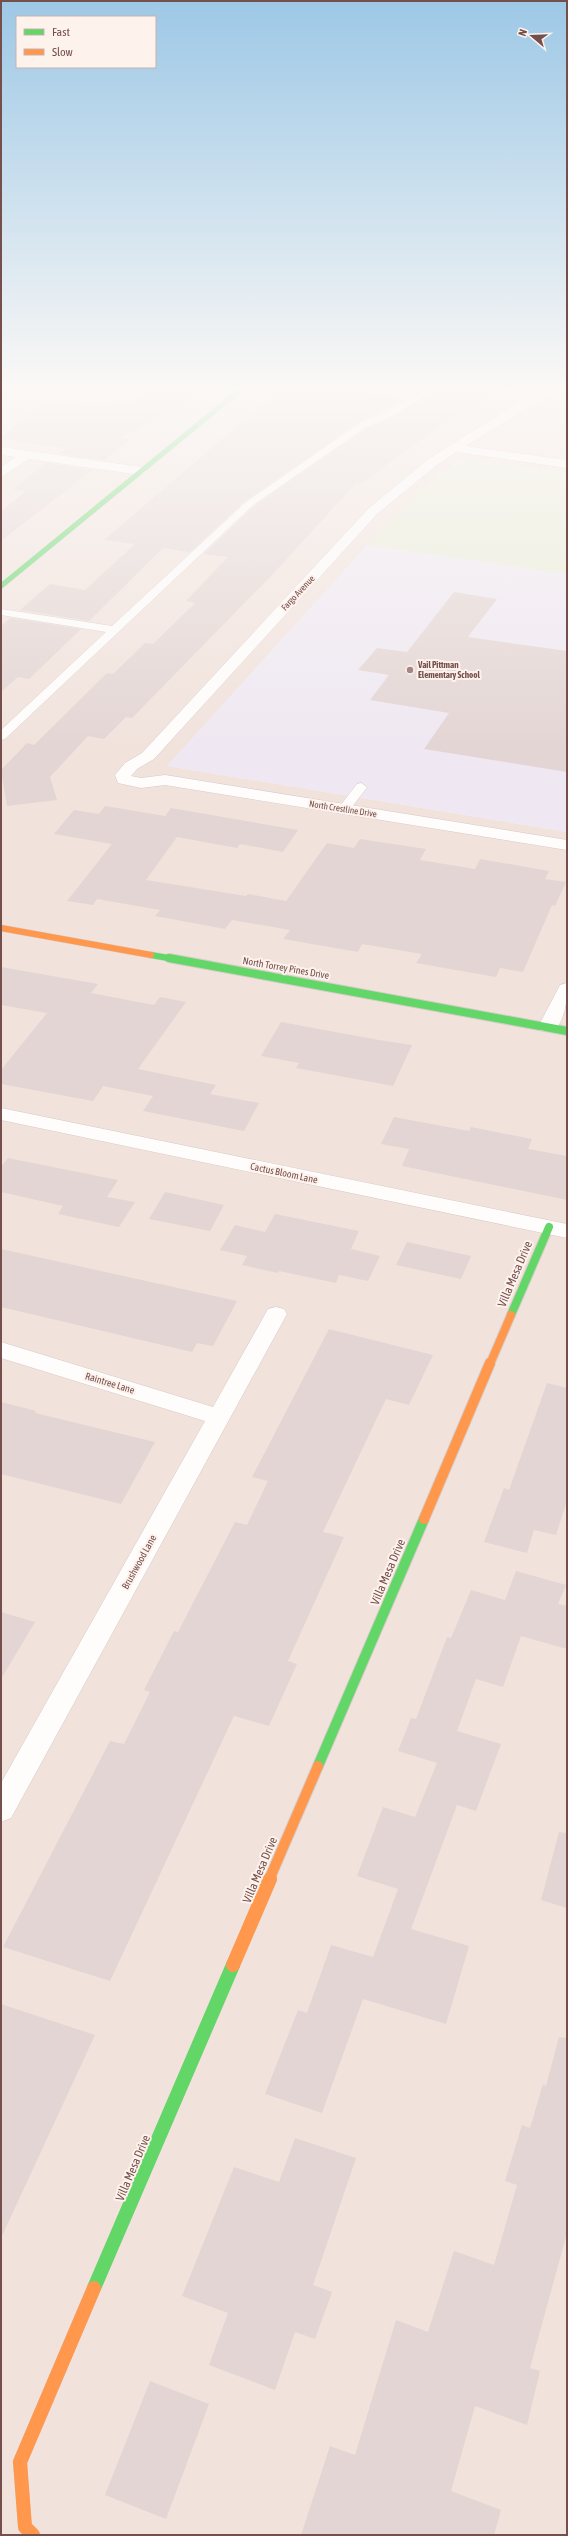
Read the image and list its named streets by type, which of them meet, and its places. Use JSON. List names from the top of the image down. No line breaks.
{"streets":{"main road":["North Torrey Pines Drive","Villa Mesa Drive"],"street":["Fargo Avenue","North Crestline Drive","Cactus Bloom Lane","Raintree Lane","Brushwood Lane"]},"crossings":[["Fargo Avenue","North Crestline Drive"],["Cactus Bloom Lane","Villa Mesa Drive"],["Raintree Lane","Brushwood Lane"]],"places":["Vail Pittman Elementary School"],"legend":["Fast","Slow"],"north":"left"}
